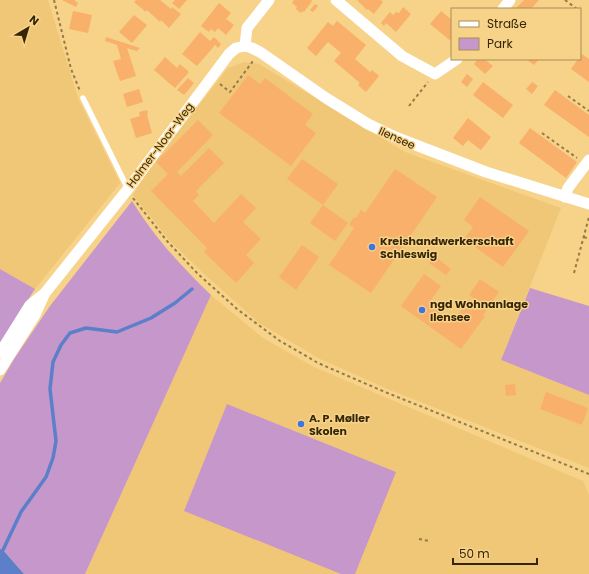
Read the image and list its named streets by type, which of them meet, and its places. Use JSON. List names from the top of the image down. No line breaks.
{"streets":{"street":["Ilensee","Holmer-Noor-Weg"]},"crossings":[["Ilensee","Holmer-Noor-Weg"]],"places":["Kreishandwerkerschaft Schleswig","ngd Wohnanlage Ilensee","A. P. Møller Skolen"],"legend":["Straße","Park"],"scale_bar":"50 m","north":"top right"}
